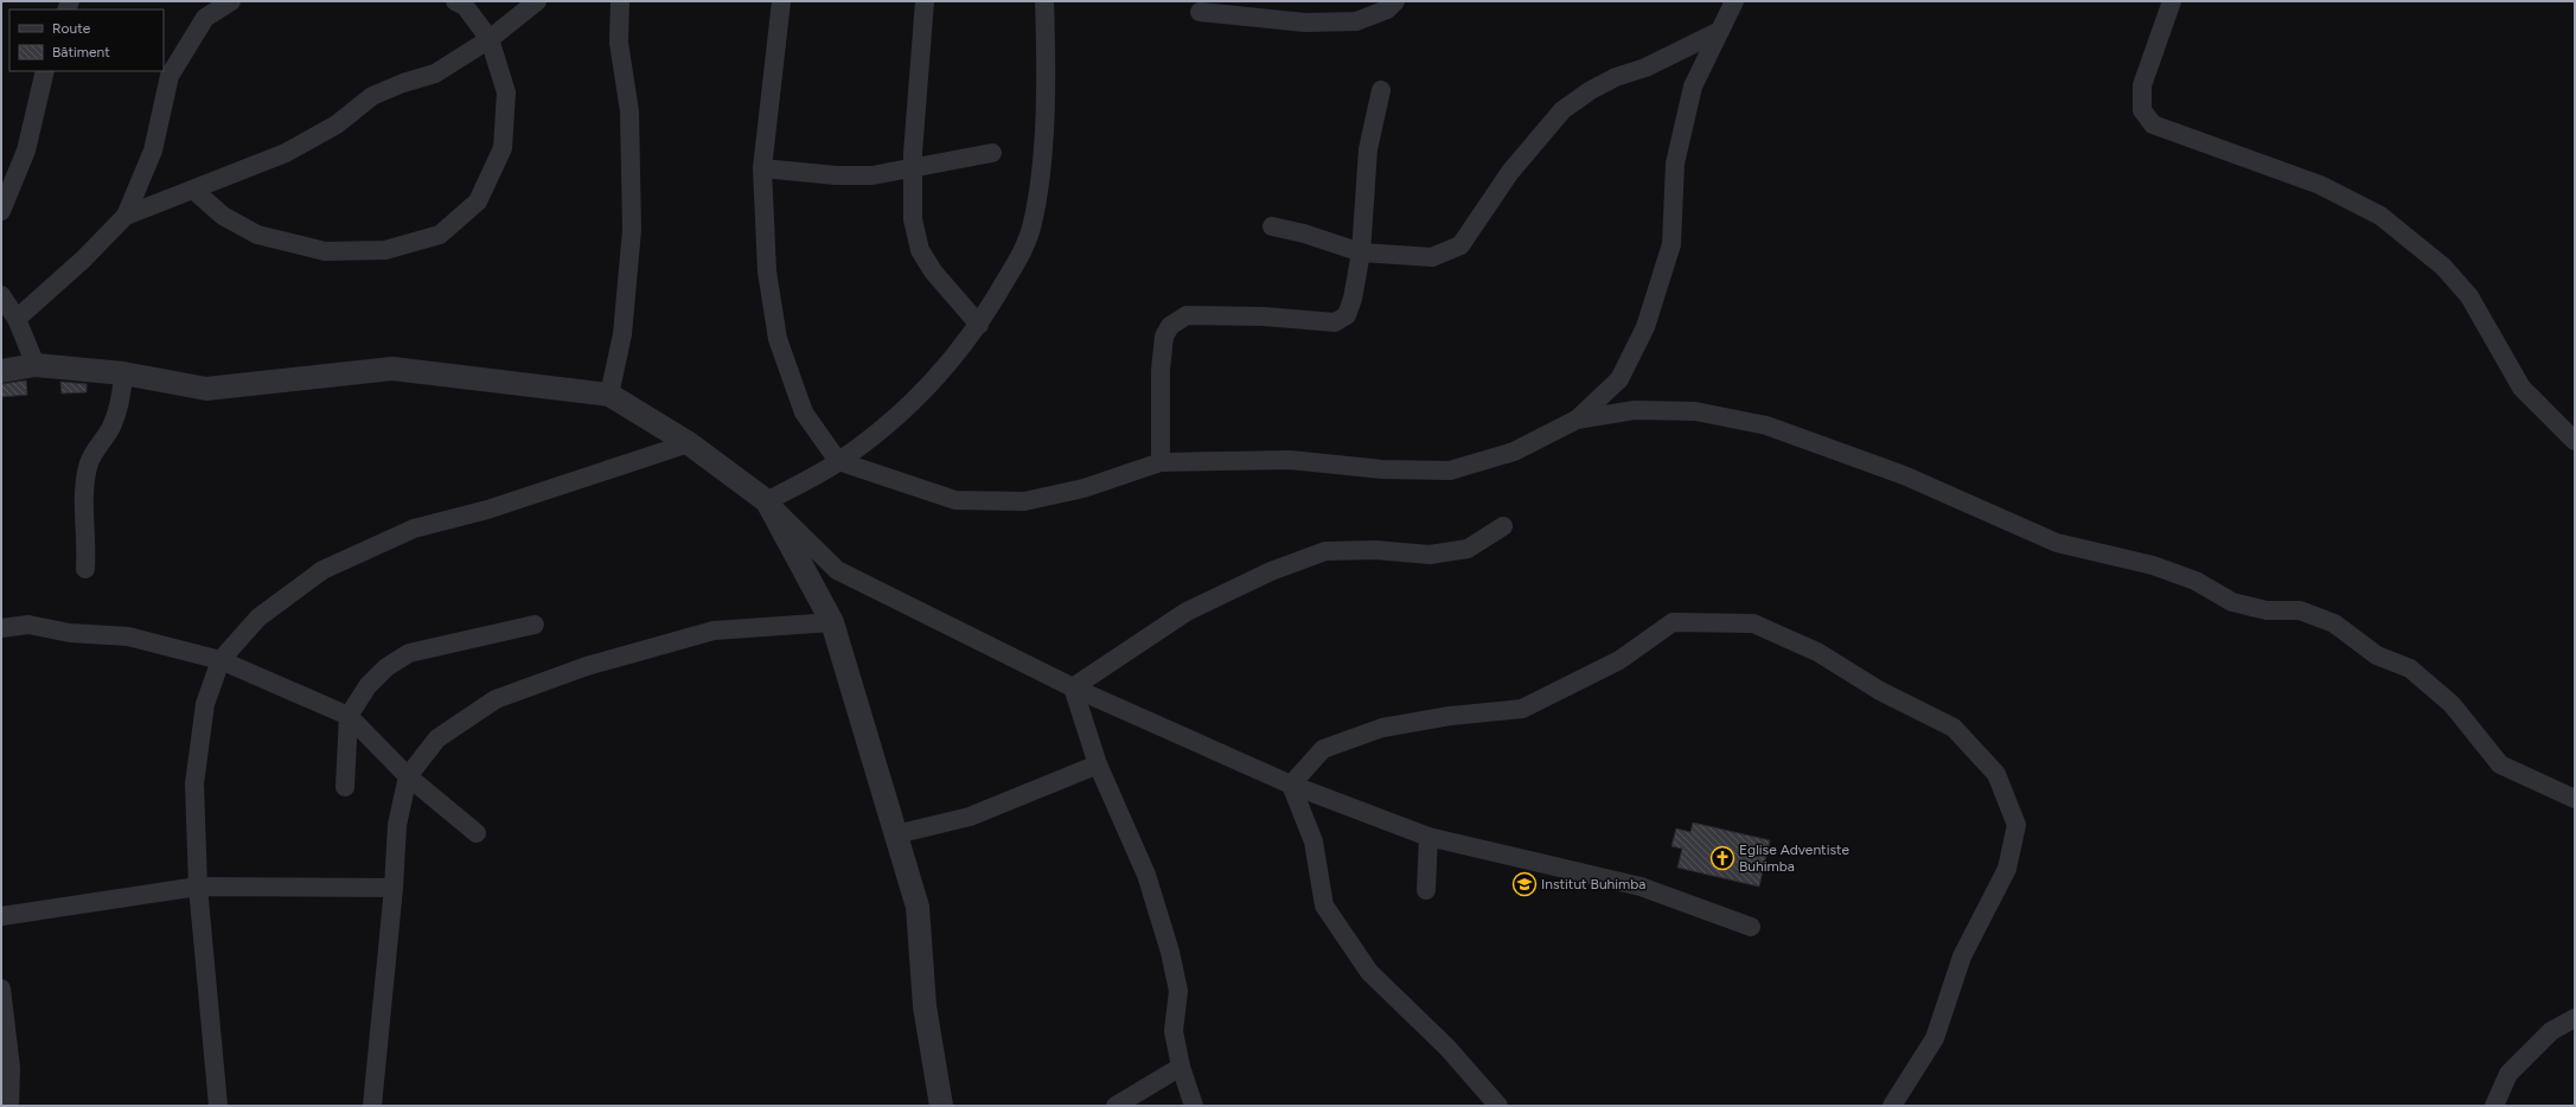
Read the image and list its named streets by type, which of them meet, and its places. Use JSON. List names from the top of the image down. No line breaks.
{"places":{"church":["Eglise Adventiste Buhimba"],"school or university":["Institut Buhimba"]},"legend":["Route","Bâtiment"]}
